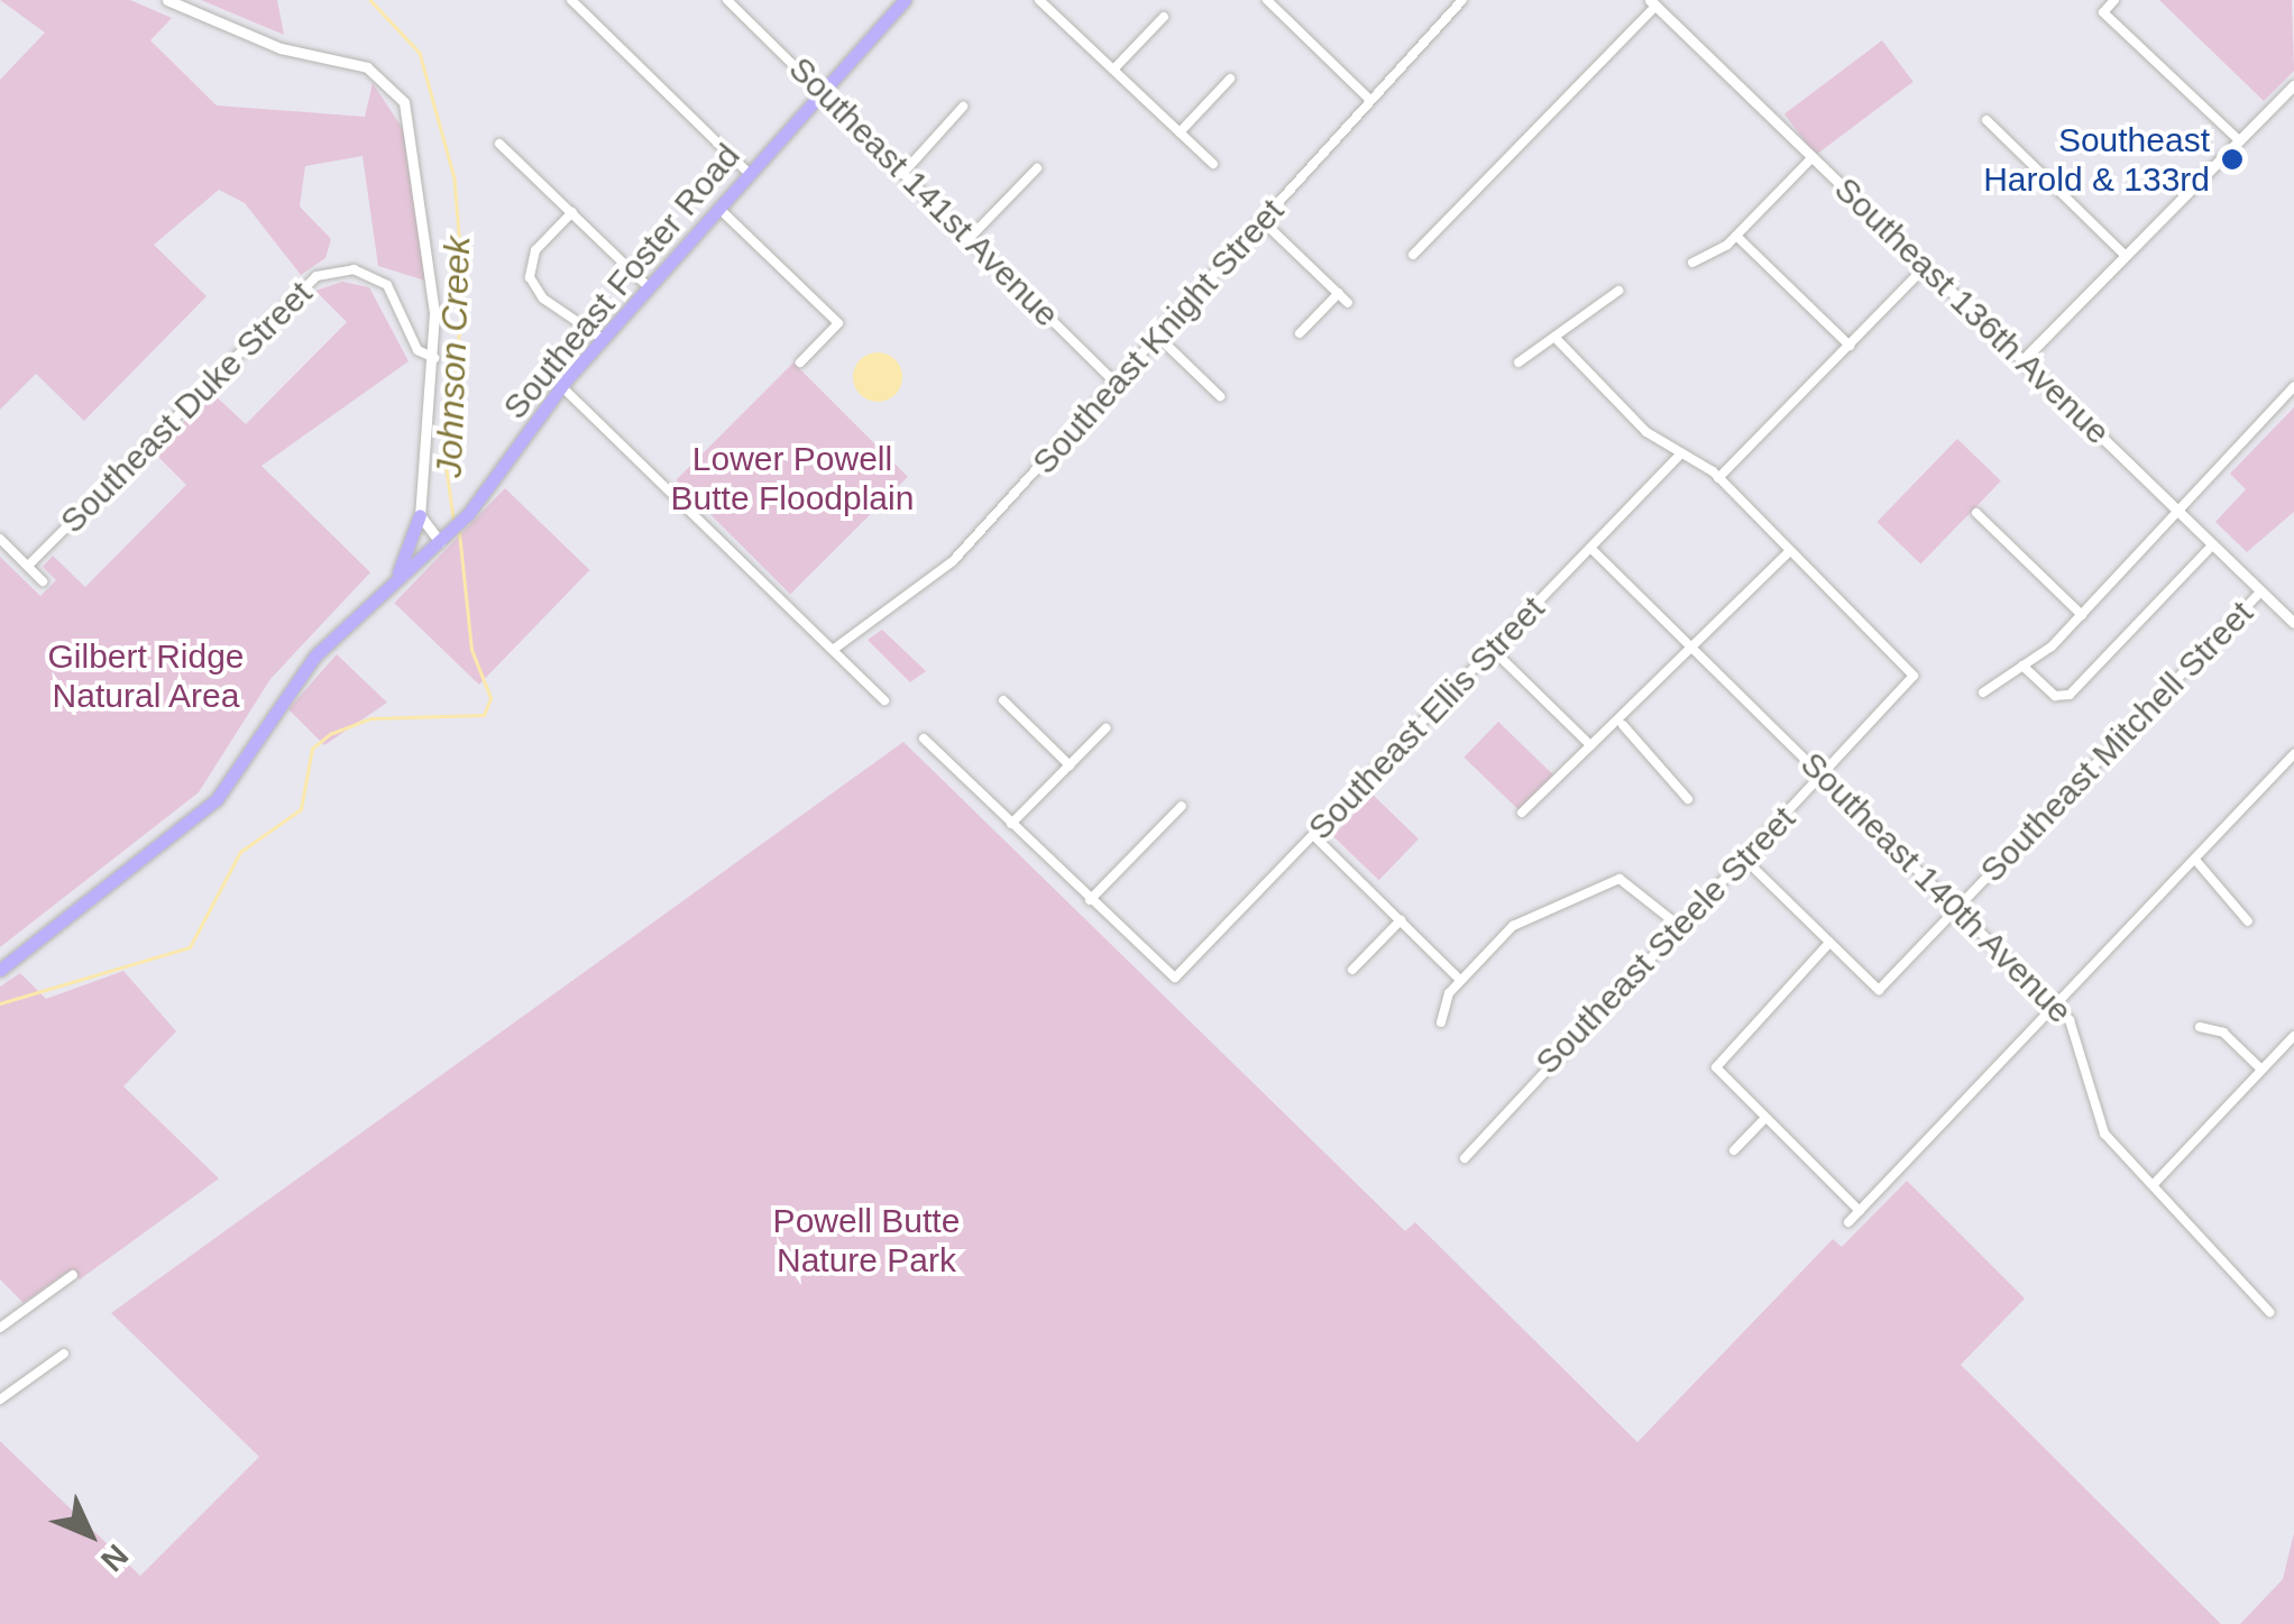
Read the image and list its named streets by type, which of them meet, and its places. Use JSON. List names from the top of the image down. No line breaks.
{"streets":{"main road":["Southeast Foster Road"],"street":["Southeast 141st Avenue","Southeast 136th Avenue","Southeast Knight Street","Southeast Duke Street","Southeast Ellis Street","Southeast Mitchell Street","Southeast 140th Avenue","Southeast Steele Street"]},"crossings":[["Southeast 141st Avenue","Southeast Foster Road"],["Southeast 141st Avenue","Southeast Knight Street"],["Southeast 136th Avenue","Southeast Mitchell Street"],["Southeast Ellis Street","Southeast 140th Avenue"],["Southeast Mitchell Street","Southeast 140th Avenue"],["Southeast 140th Avenue","Southeast Steele Street"]],"water":["Johnson Creek"],"parks":["Lower Powell Butte Floodplain","Gilbert Ridge Natural Area","Powell Butte Nature Park"],"places":["Southeast Harold & 133rd"],"north":"bottom right"}
